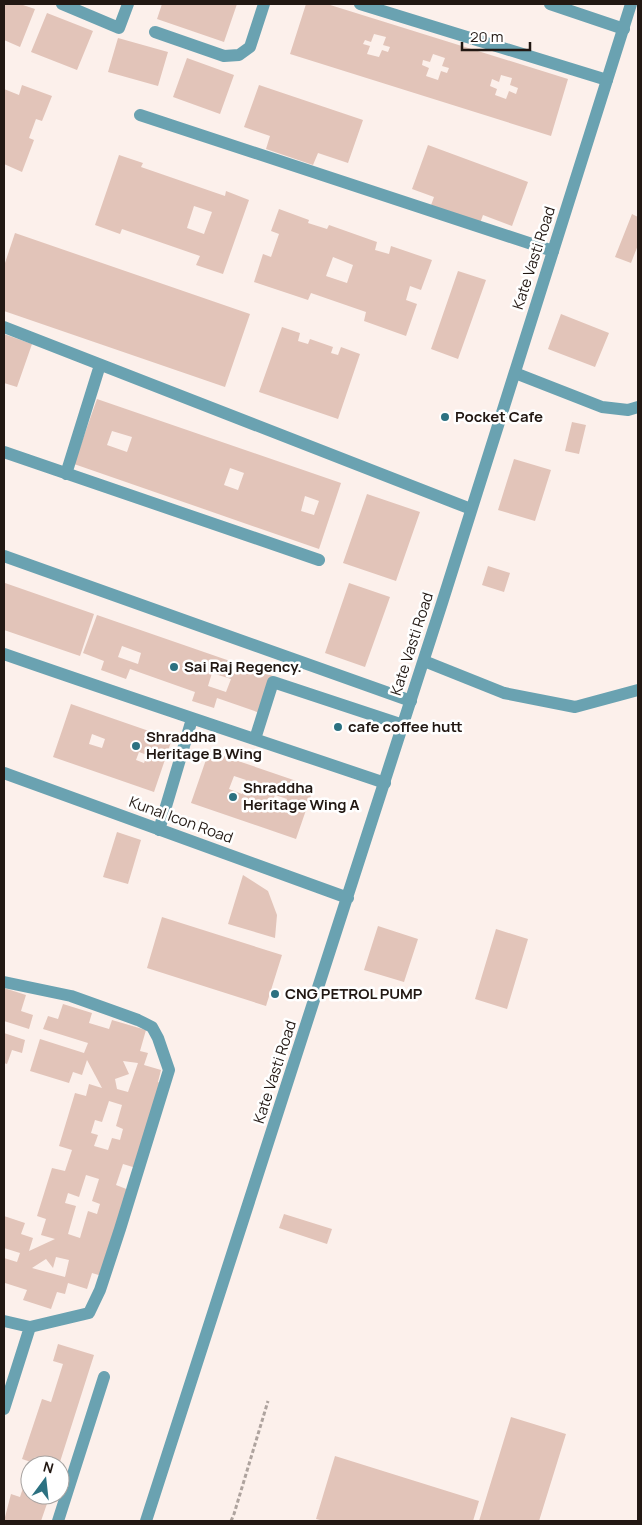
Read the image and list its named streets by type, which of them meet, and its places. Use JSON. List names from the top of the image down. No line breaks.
{"streets":{"street":["Kate Vasti Road","Kunal Icon Road"]},"crossings":[["Kate Vasti Road","Kunal Icon Road"]],"places":["Pocket Cafe","Sai Raj Regency.","cafe coffee hutt","Shraddha Heritage B Wing","Shraddha Heritage Wing A","CNG PETROL PUMP"],"scale_bar":"20 m","north":"top"}
